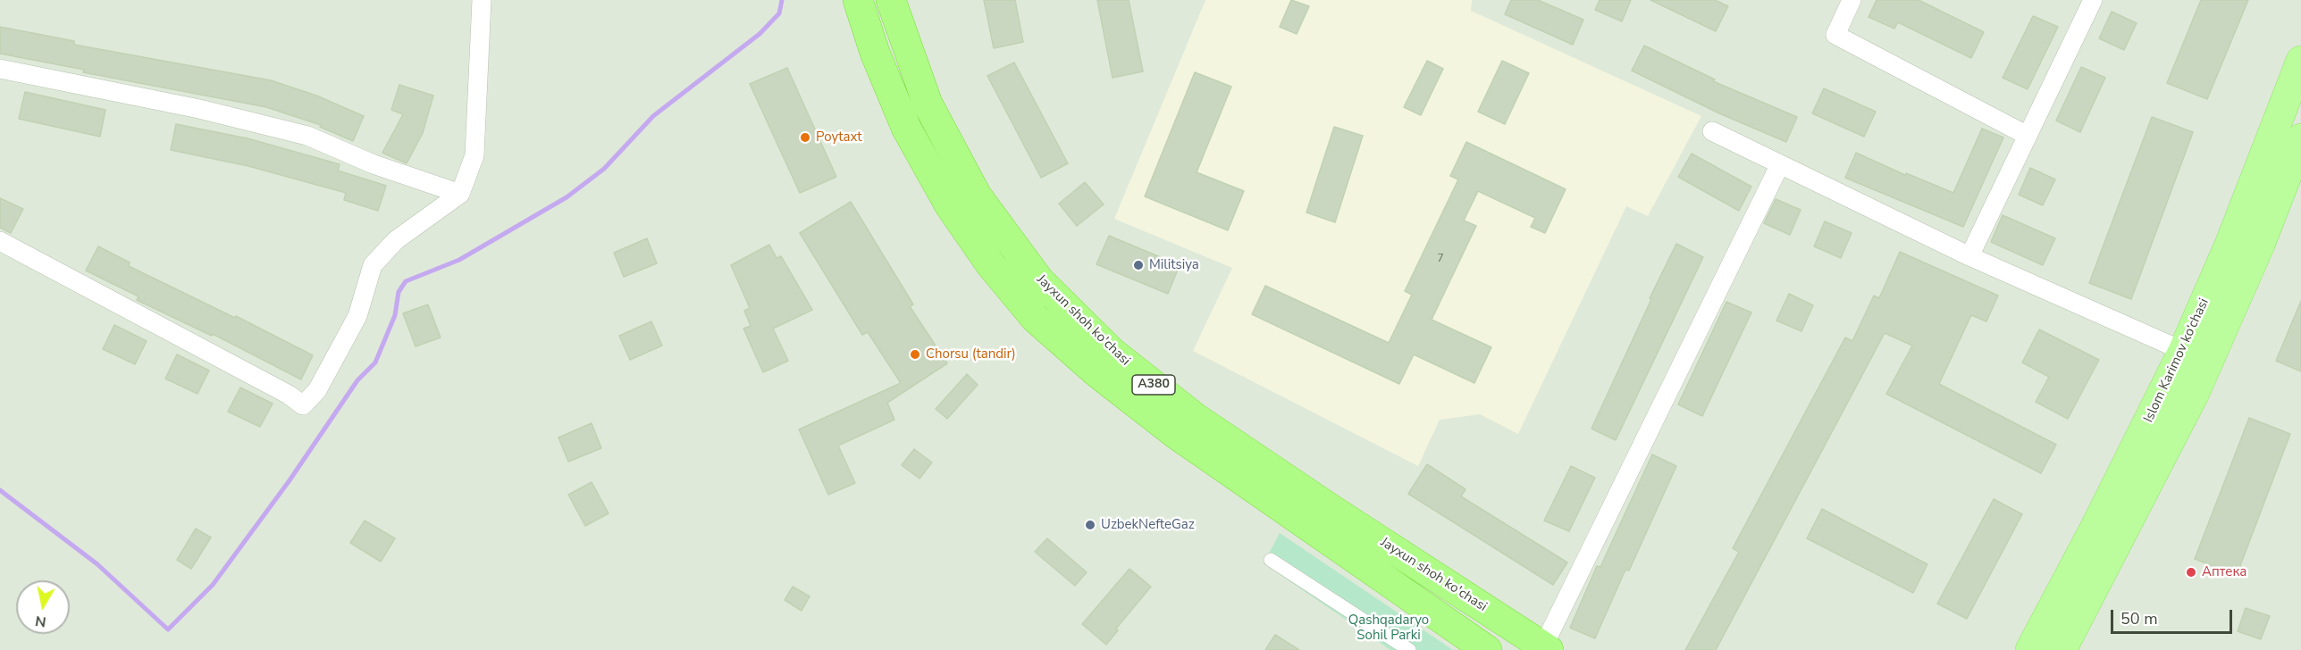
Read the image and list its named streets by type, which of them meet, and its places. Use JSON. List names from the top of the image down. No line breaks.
{"streets":{"highway":["Jayxun shoh ko'chasi","A380"],"main road":["Islom Karimov ko‘chasi"]},"parks":["Qashqadaryo Sohil Parki"],"places":["Poytaxt","Militsiya","Chorsu (tandir)","UzbekNefteGaz","Аптека"],"house_numbers":["7"],"scale_bar":"50 m","north":"bottom"}
